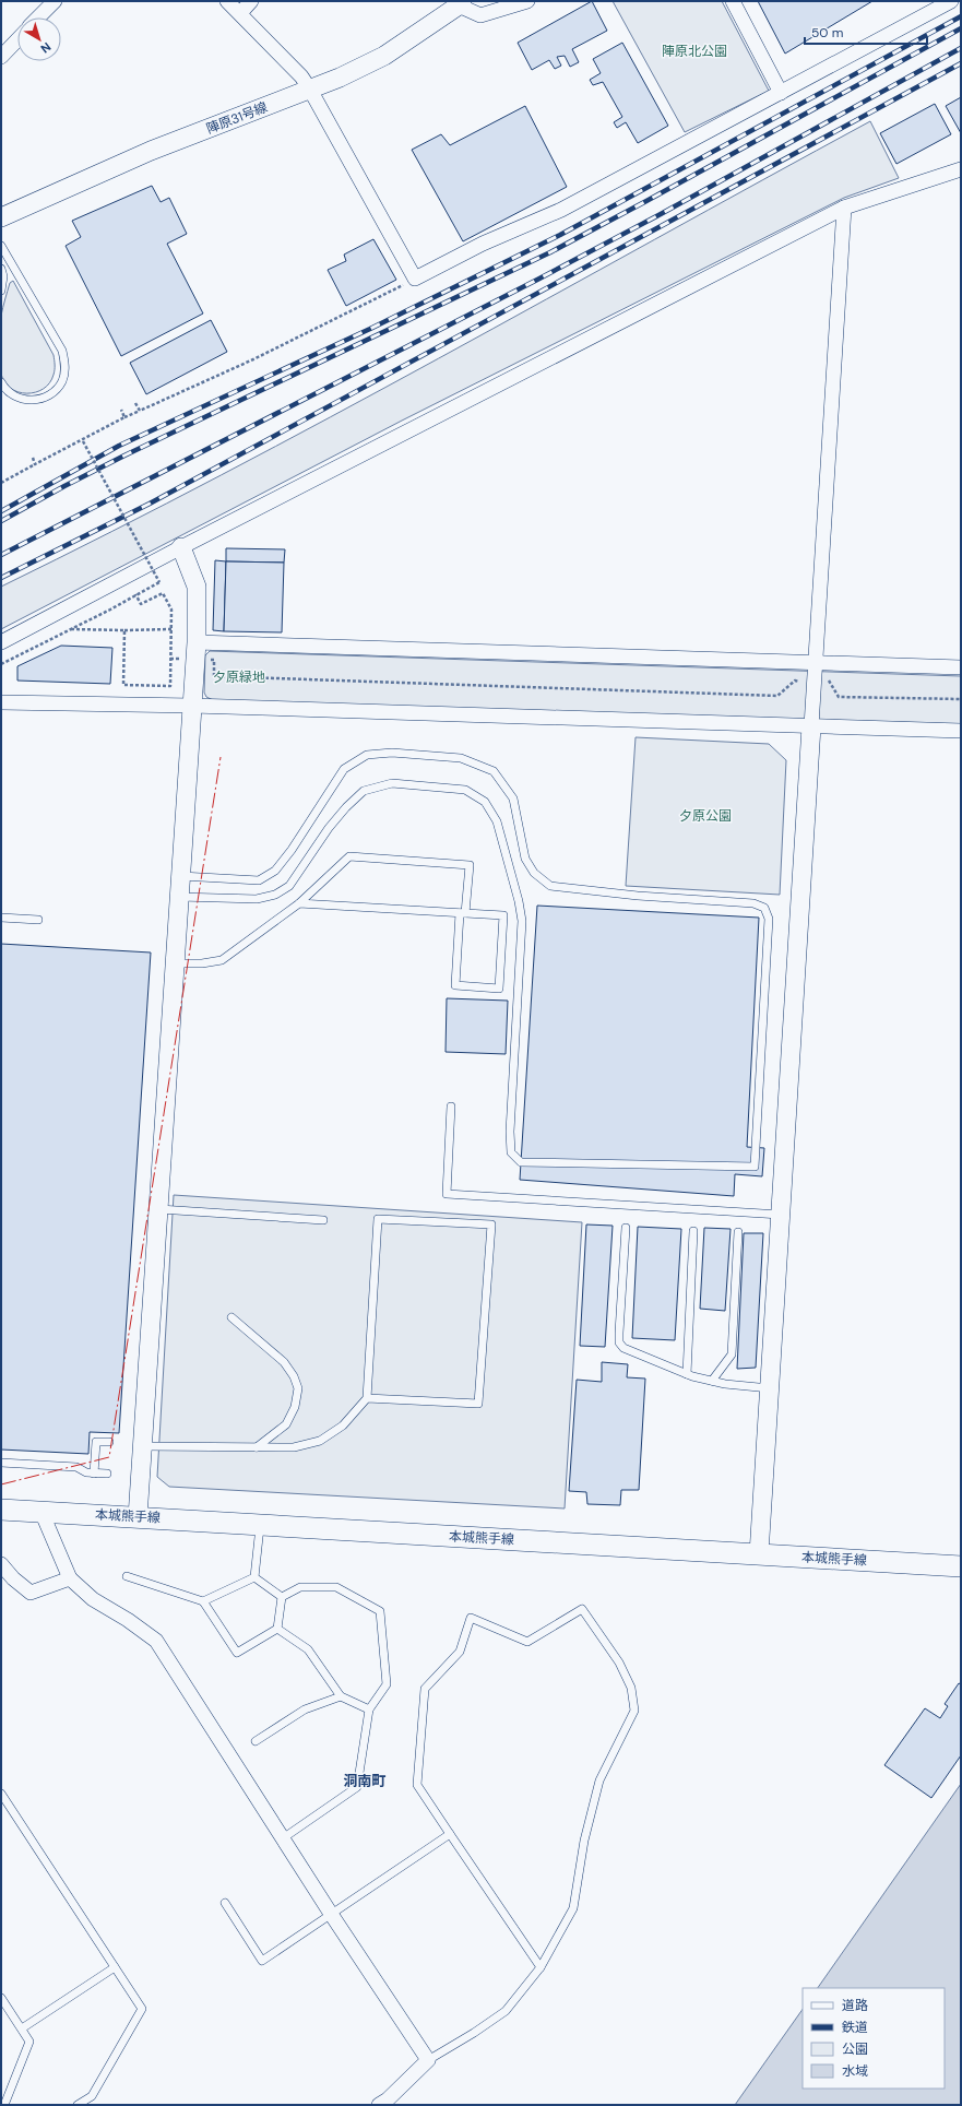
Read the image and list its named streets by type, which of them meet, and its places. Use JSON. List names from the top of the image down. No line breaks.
{"streets":{"main road":["本城熊手線"],"street":["陣原31号線"]},"districts":["洞南町"],"parks":["陣原北公園","夕原緑地","夕原公園"],"legend":["道路","鉄道","公園","水域"],"scale_bar":"50 m","north":"bottom right"}
